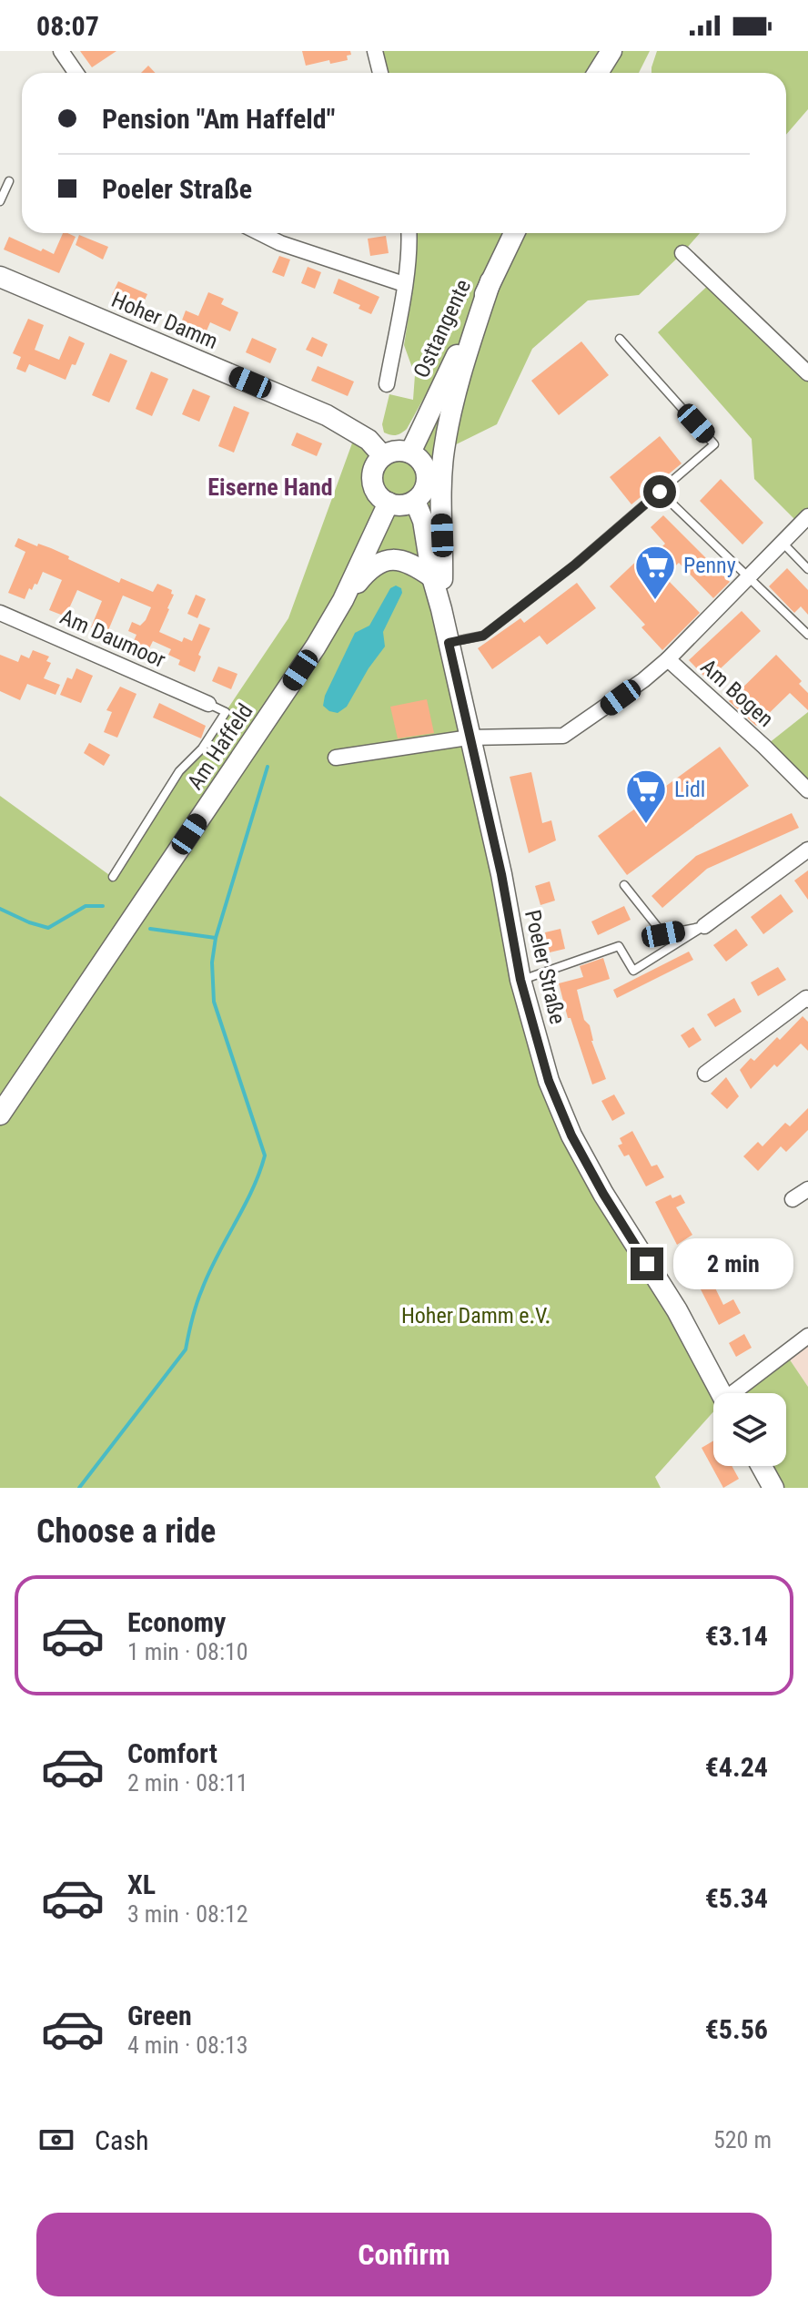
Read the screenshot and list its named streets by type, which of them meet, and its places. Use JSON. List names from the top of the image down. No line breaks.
{"streets":{"main road":["Hoher Damm","Osttangente","Am Haffeld","Poeler Straße"],"street":["Am Daumoor","Am Bogen"]},"crossings":[["Hoher Damm","Osttangente"],["Hoher Damm","Am Haffeld"],["Hoher Damm","Poeler Straße"],["Osttangente","Am Haffeld"],["Osttangente","Poeler Straße"],["Am Haffeld","Poeler Straße"]],"districts":["Eiserne Hand"],"parks":["Hoher Damm e.V."],"places":{"supermarket":["Penny","Lidl"]},"page":{"status":"08:07","banner":["Pension \"Am Haffeld\"","Poeler Straße"],"bubble":"2 min","heading":"Choose a ride","list":[{"name":"Economy","note":"1 min · 08:10","value":"€3.14"},{"name":"Comfort","note":"2 min · 08:11","value":"€4.24"},{"name":"XL","note":"3 min · 08:12","value":"€5.34"},{"name":"Green","note":"4 min · 08:13","value":"€5.56"}],"pay":["Cash","520 m"],"buttons":"Confirm"}}
